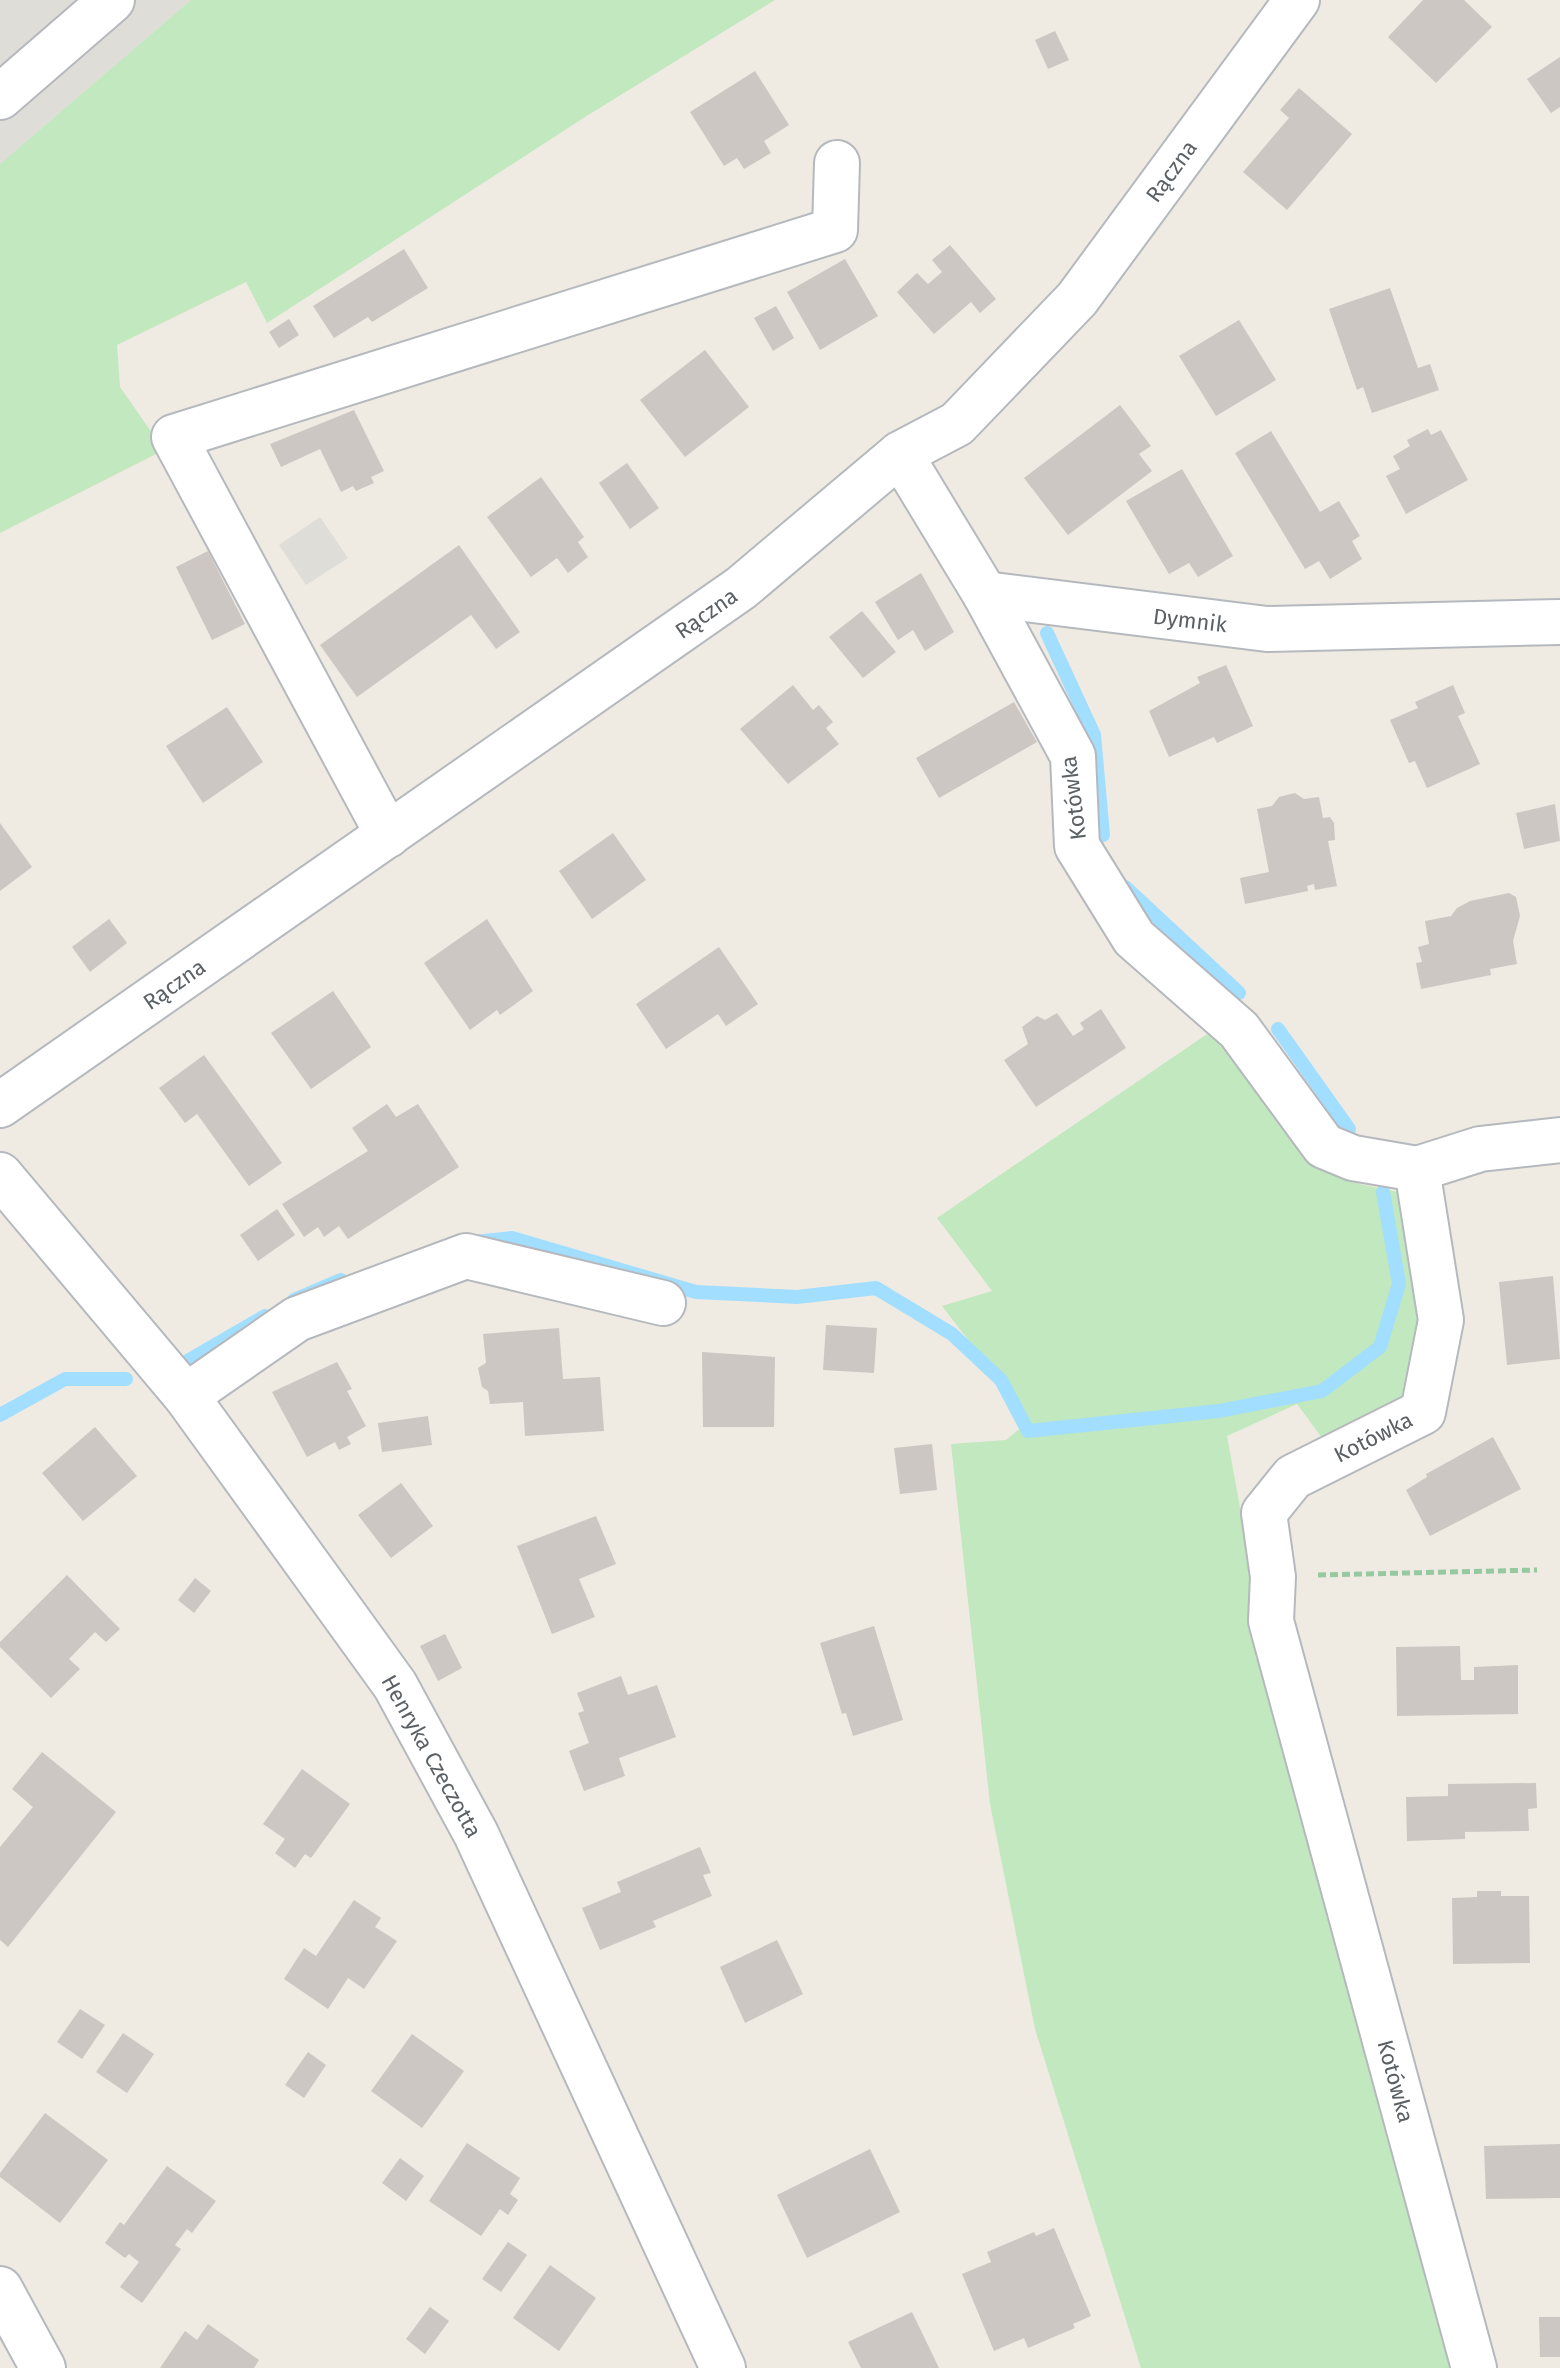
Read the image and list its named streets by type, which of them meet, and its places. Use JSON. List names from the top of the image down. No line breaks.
{"streets":{"street":["Rączna","Dymnik","Kotówka","Henryka Czeczotta"]},"crossings":[["Dymnik","Kotówka"]]}
